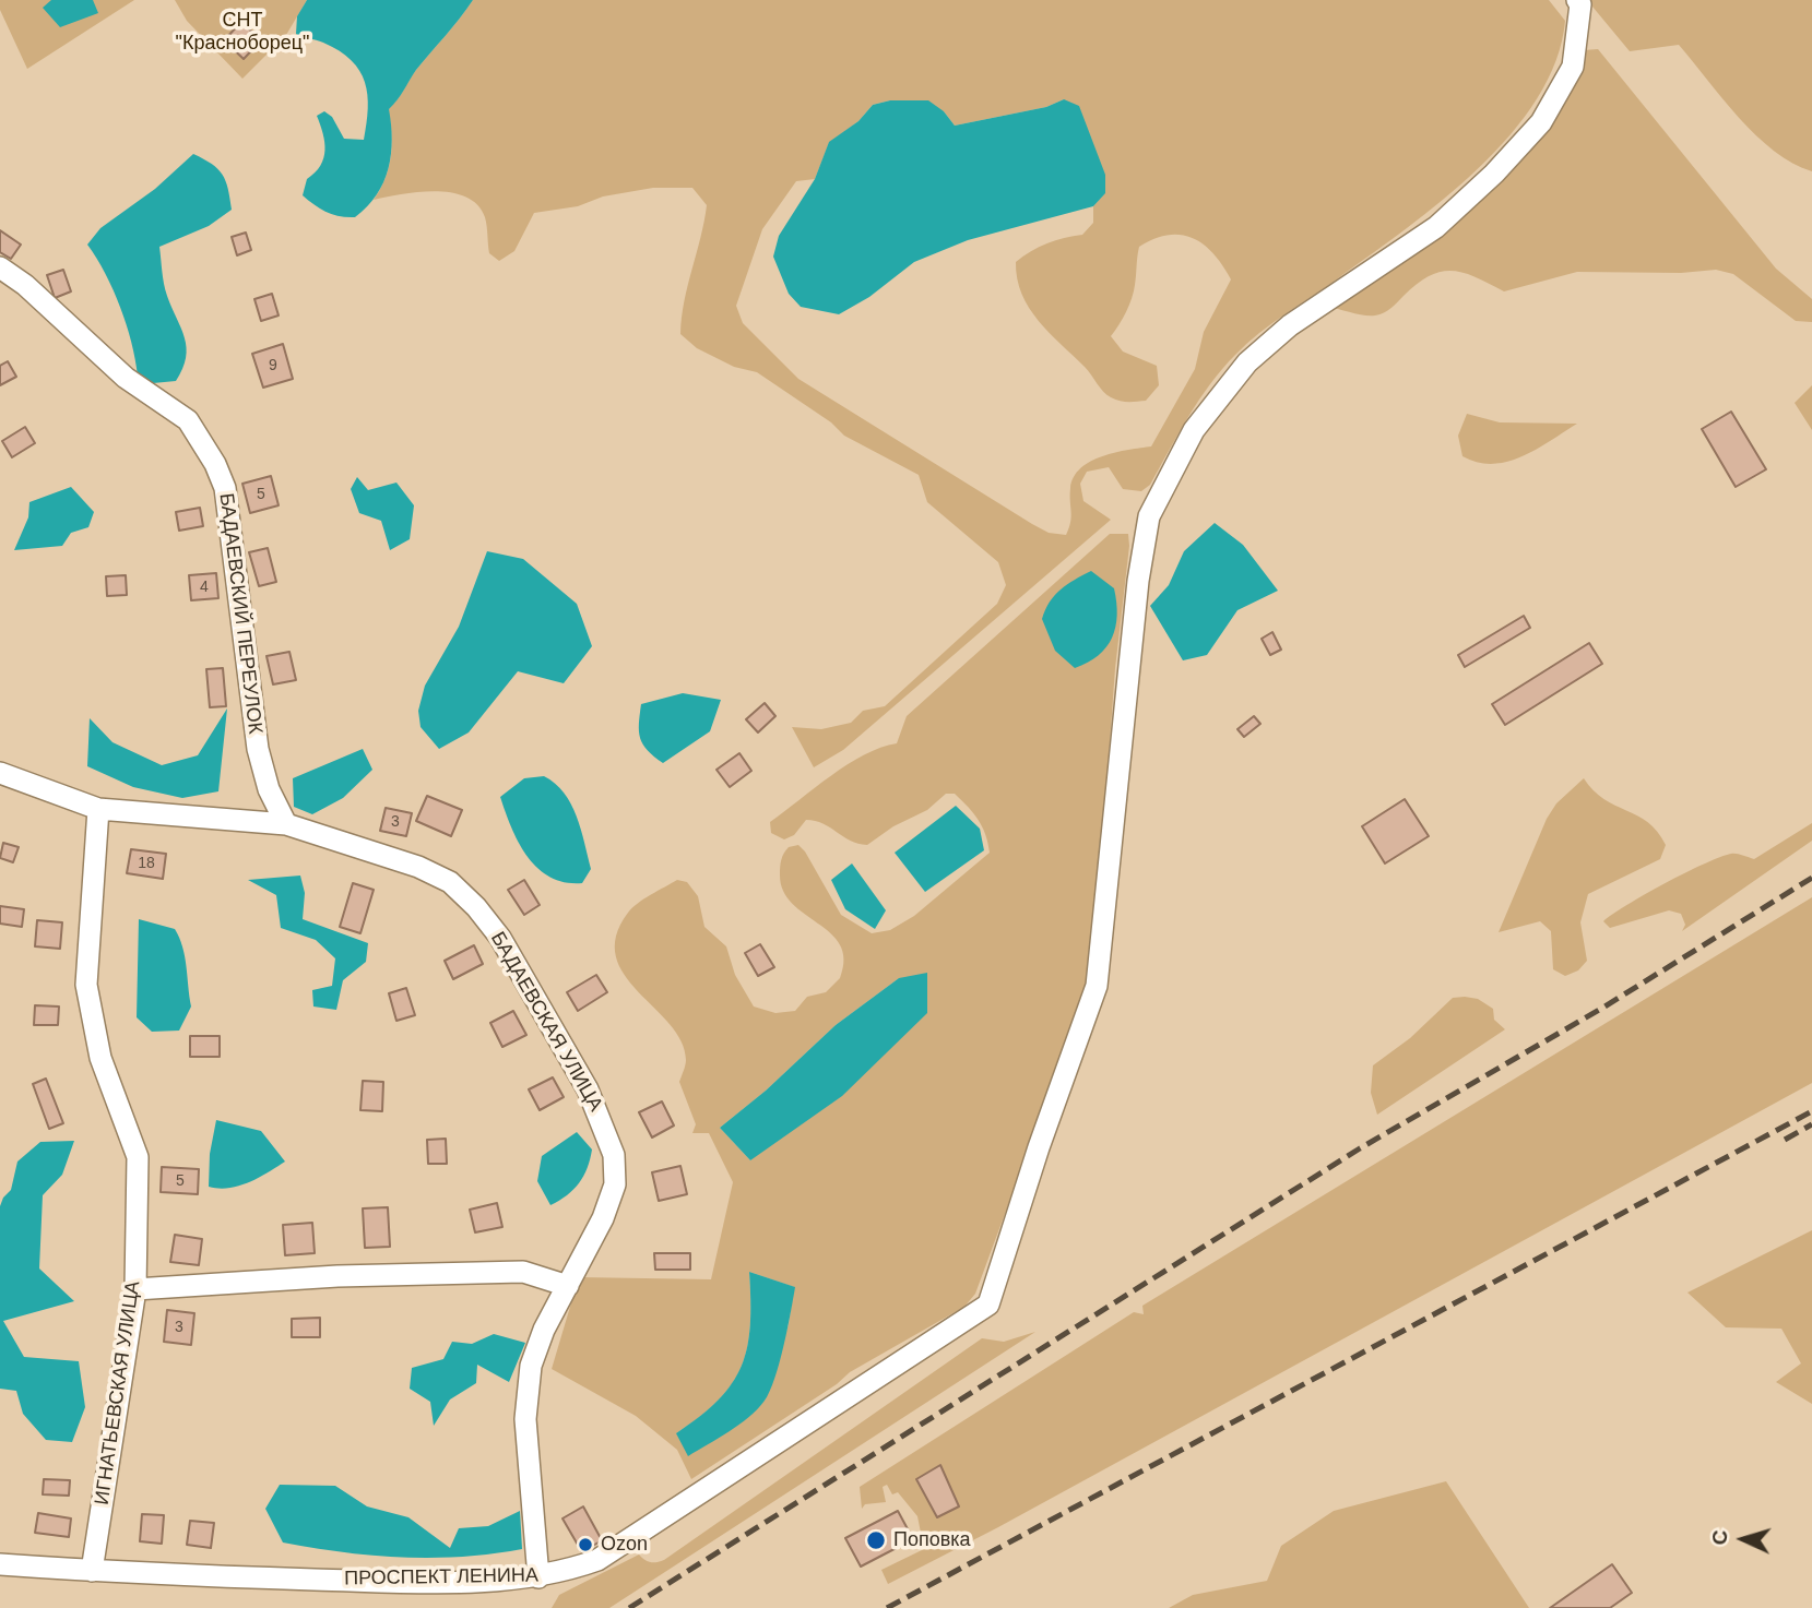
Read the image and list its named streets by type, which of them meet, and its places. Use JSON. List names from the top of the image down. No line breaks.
{"streets":{"street":["БАДАЕВСКИЙ ПЕРЕУЛОК","БАДАЕВСКАЯ УЛИЦА","ИГНАТЬЕВСКАЯ УЛИЦА","ПРОСПЕКТ ЛЕНИНА"]},"crossings":[["БАДАЕВСКИЙ ПЕРЕУЛОК","БАДАЕВСКАЯ УЛИЦА"],["БАДАЕВСКАЯ УЛИЦА","ИГНАТЬЕВСКАЯ УЛИЦА"],["БАДАЕВСКАЯ УЛИЦА","ПРОСПЕКТ ЛЕНИНА"],["ИГНАТЬЕВСКАЯ УЛИЦА","ПРОСПЕКТ ЛЕНИНА"]],"parks":["СНТ \"Красноборец\""],"places":["Поповка","Ozon"],"house_numbers":["9","5","4","3","18","5","3"],"north":"left"}
